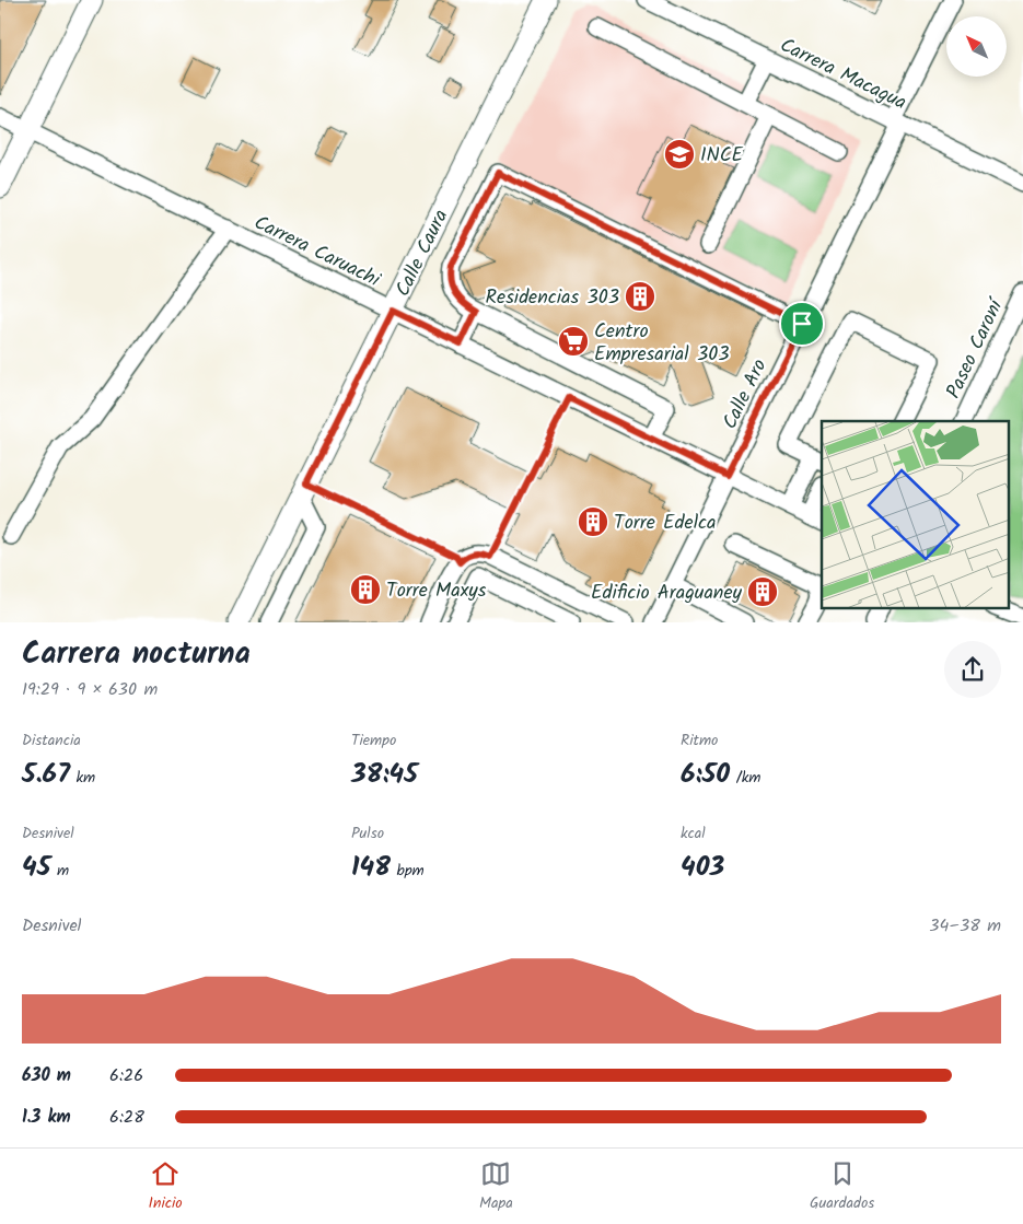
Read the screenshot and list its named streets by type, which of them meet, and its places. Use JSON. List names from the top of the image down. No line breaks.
{"streets":{"main road":["Calle Caura"],"street":["Carrera Macagua","Carrera Caruachi","Paseo Caroní","Calle Aro"]},"crossings":[["Carrera Macagua","Calle Aro"],["Carrera Caruachi","Calle Caura"],["Carrera Caruachi","Calle Aro"]],"places":{"school or university":["INCE"],"building":["Residencias 303","Torre Edelca","Torre Maxys","Edificio Araguaney"],"supermarket":["Centro Empresarial 303"]},"north":"top left","page":{"heading":["Carrera nocturna","19:29 · 9 × 630 m"],"stats":[["Distancia","5.67 km"],["Tiempo","38:45"],["Ritmo","6:50 /km"],["Desnivel","45 m"],["Pulso","148 bpm"],["kcal","403"]],"chart":["Desnivel","34–38 m"],"list":[{"name":"630 m","note":"6:26"},{"name":"1.3 km","note":"6:28"}],"tabs":["Inicio","Mapa","Guardados"]}}
